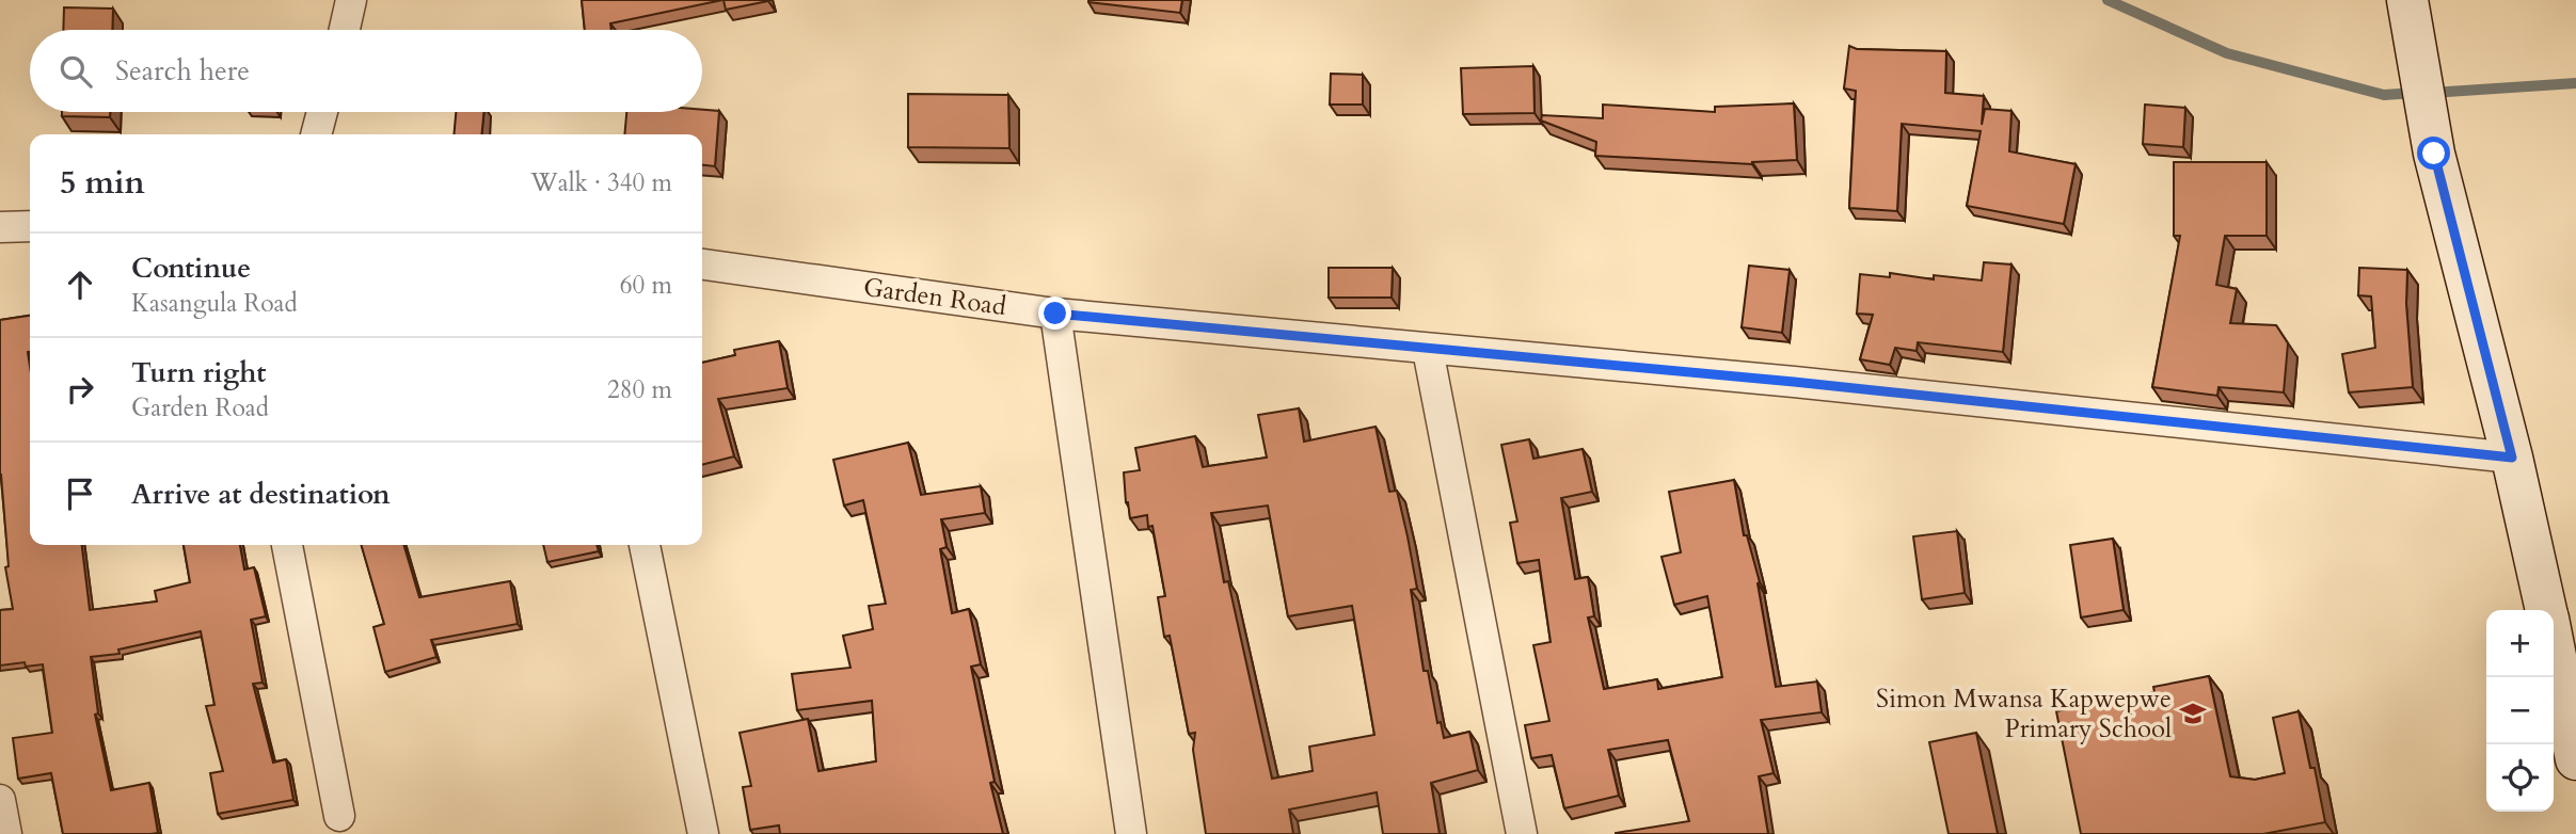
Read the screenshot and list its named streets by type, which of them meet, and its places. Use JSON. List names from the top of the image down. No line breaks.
{"streets":{"street":["Garden Road"]},"places":{"school or university":["Simon Mwansa Kapwepwe Primary School"]},"page":{"search":"Search here","heading":["5 min","Walk · 340 m"],"list":[["Continue","Kasangula Road","60 m"],["Turn right","Garden Road","280 m"],"Arrive at destination"],"map_buttons":["+","−"]}}
